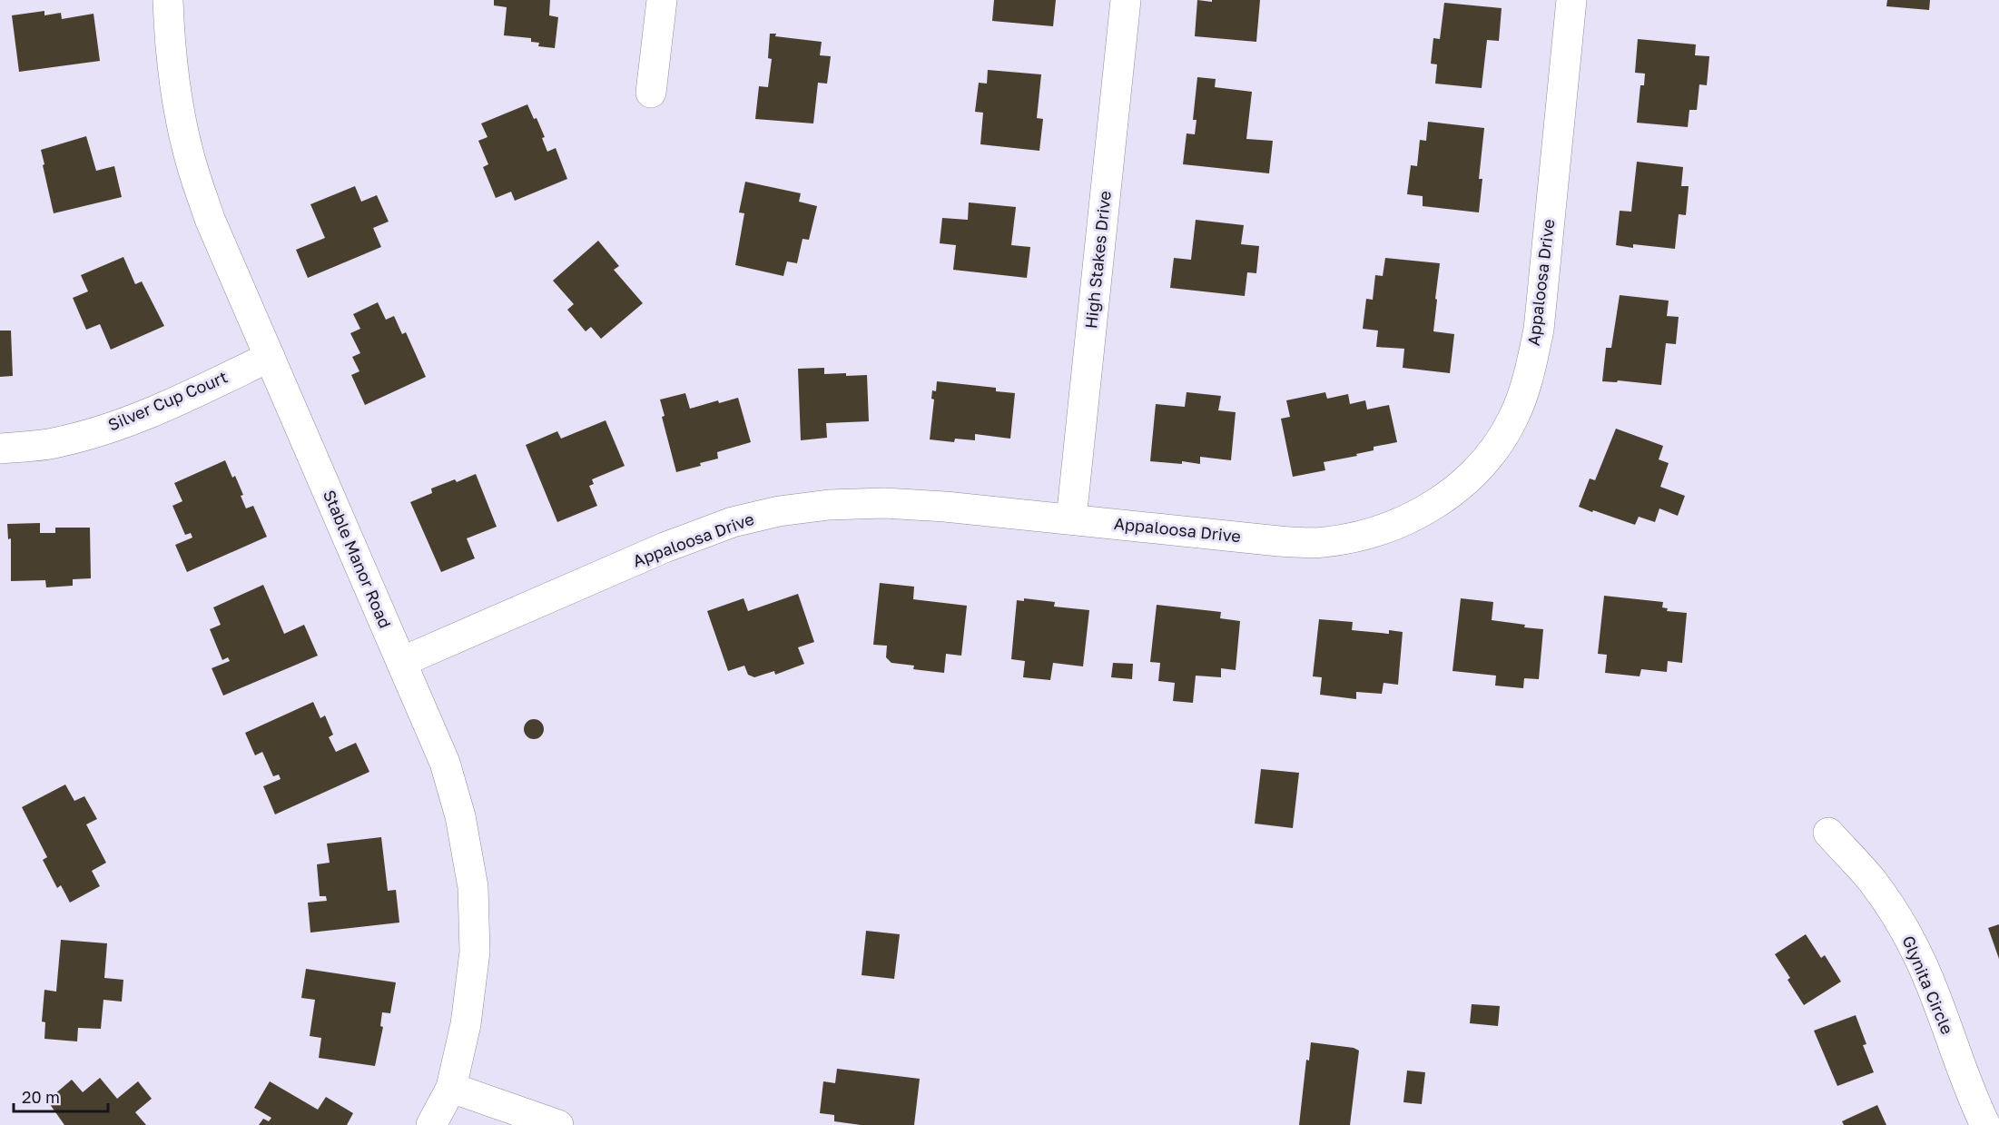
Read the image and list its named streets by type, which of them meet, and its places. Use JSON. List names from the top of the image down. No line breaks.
{"streets":{"street":["High Stakes Drive","Appaloosa Drive","Silver Cup Court","Stable Manor Road","Glynita Circle"]},"crossings":[["High Stakes Drive","Appaloosa Drive"],["Appaloosa Drive","Stable Manor Road"],["Silver Cup Court","Stable Manor Road"]],"scale_bar":"20 m"}
